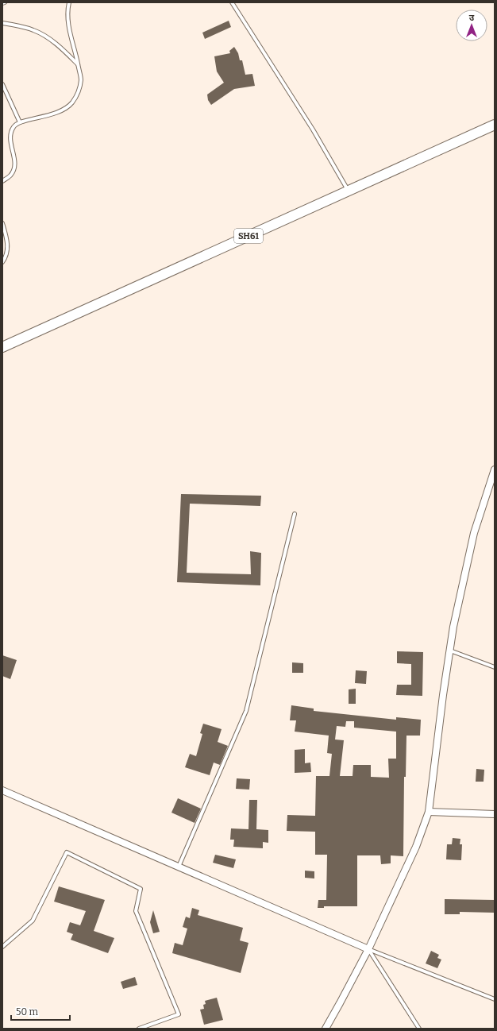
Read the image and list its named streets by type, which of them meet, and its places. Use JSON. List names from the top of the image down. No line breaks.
{"streets":{"main road":["SH61"]},"scale_bar":"50 m","north":"top"}
